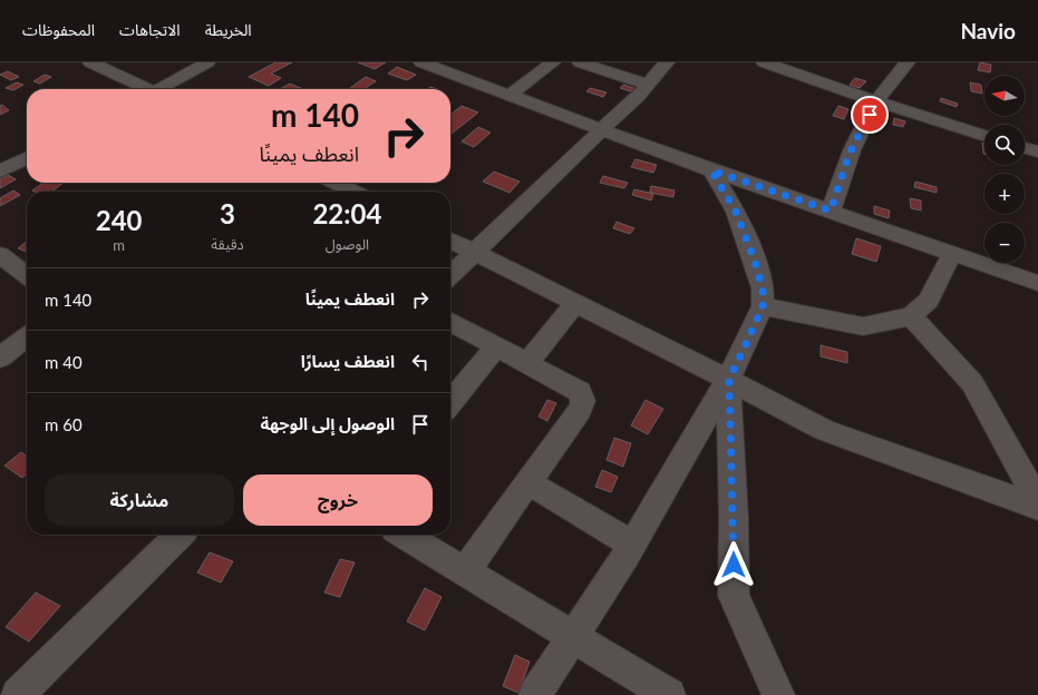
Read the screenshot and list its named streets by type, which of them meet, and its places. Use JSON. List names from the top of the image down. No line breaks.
{"north":"left","page":{"header":"Navio","nav":["الخريطة","الاتجاهات","المحفوظات"],"map_buttons":["+","−"],"turn":["140 m","انعطف يمينًا"],"eta":["22:04","الوصول","3","دقيقة","240","m"],"list":[{"name":"انعطف يمينًا","value":"140 m"},{"name":"انعطف يسارًا","value":"40 m"},{"name":"الوصول إلى الوجهة","value":"60 m"}],"buttons":["خروج","مشاركة"]}}
